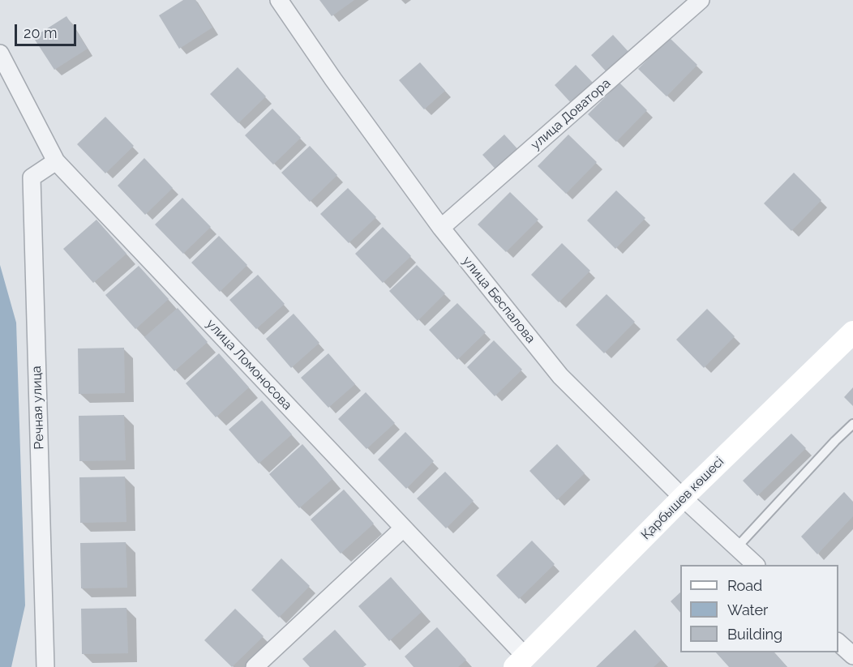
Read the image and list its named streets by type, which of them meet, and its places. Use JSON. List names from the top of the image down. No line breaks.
{"streets":{"main road":["Қарбышев көшесі"],"street":["улица Доватора","улица Беспалова","улица Ломоносова","Речная улица"]},"crossings":[["улица Доватора","улица Беспалова"],["улица Беспалова","Қарбышев көшесі"],["улица Ломоносова","Речная улица"],["улица Ломоносова","Қарбышев көшесі"]],"legend":["Road","Water","Building"],"scale_bar":"20 m"}
